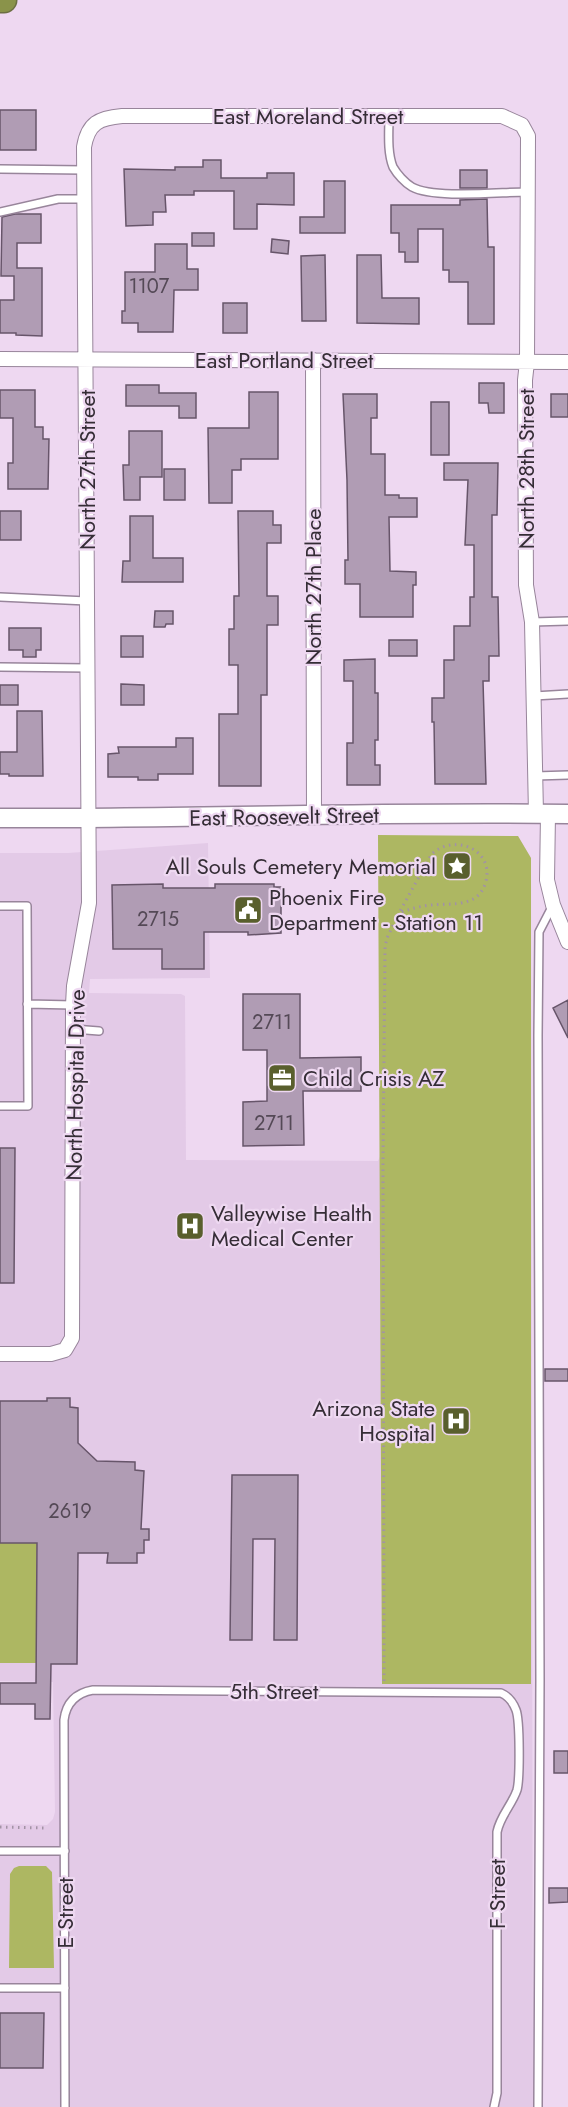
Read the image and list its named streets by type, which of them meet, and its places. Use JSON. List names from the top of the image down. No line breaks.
{"streets":{"street":["East Moreland Street","East Portland Street","North 28th Street","North 27th Street","North 27th Place","East Roosevelt Street","North Hospital Drive"],"lane":["5th Street","F Street","E Street"]},"crossings":[["East Moreland Street","North 28th Street"],["East Moreland Street","North 27th Street"],["East Portland Street","North 28th Street"],["East Portland Street","North 27th Street"],["East Portland Street","North 27th Place"],["North 28th Street","East Roosevelt Street"],["North 27th Street","East Roosevelt Street"],["North 27th Street","North Hospital Drive"],["North 27th Place","East Roosevelt Street"],["East Roosevelt Street","North Hospital Drive"],["5th Street","F Street"],["5th Street","E Street"]],"places":{"place":["All Souls Cemetery Memorial"],"public building":["Phoenix Fire Department - Station 11"],"office":["Child Crisis AZ"],"hospital":["Valleywise Health Medical Center","Arizona State Hospital"]},"house_numbers":["1107","2715","2711","2711","2619"]}
